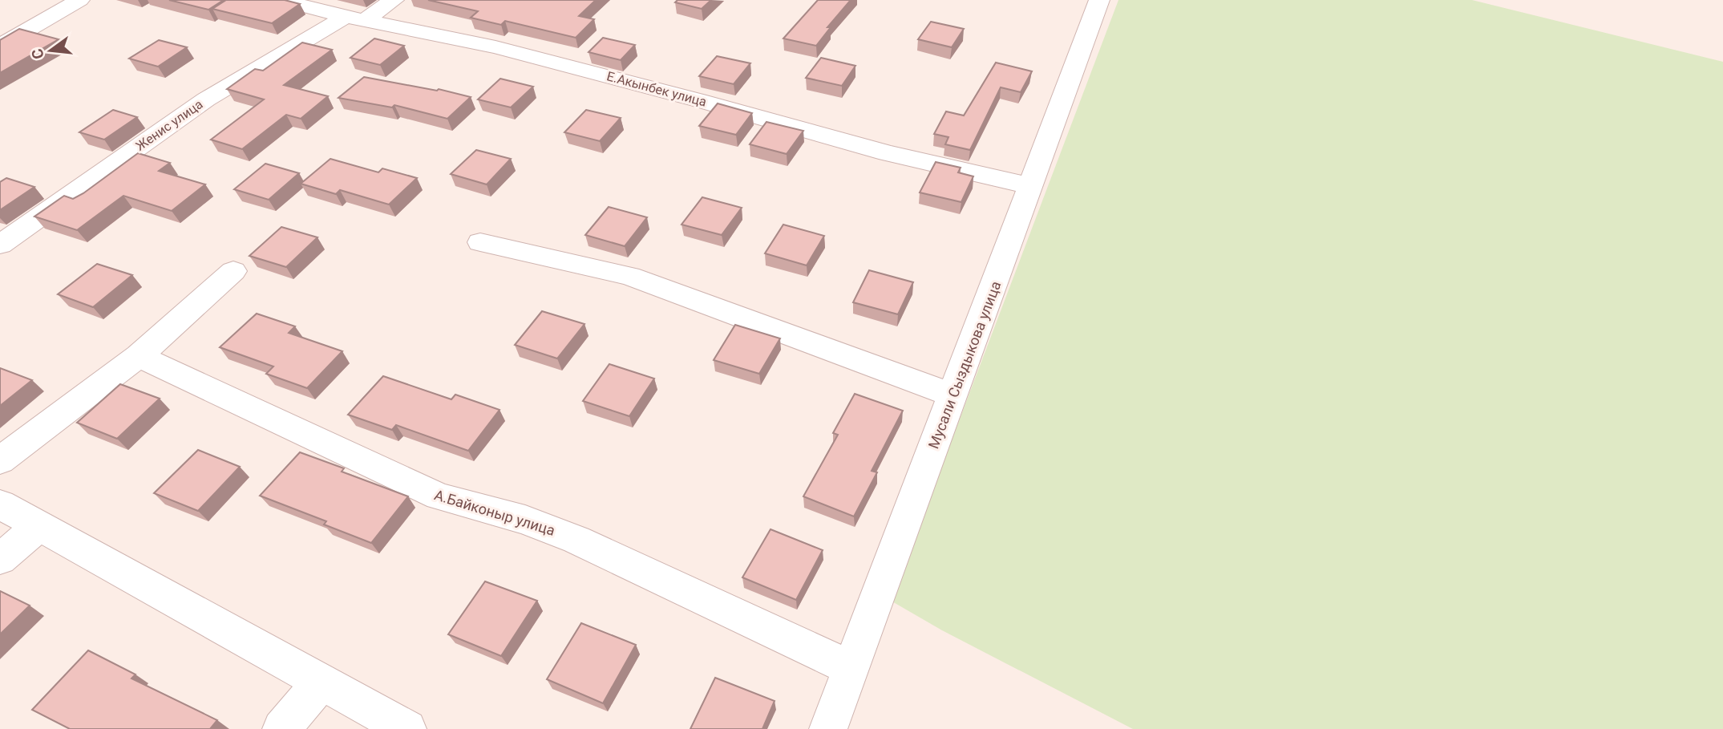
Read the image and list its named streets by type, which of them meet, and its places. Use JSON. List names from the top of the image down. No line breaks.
{"streets":{"street":["Е.Акынбек улица","Женис улица","Мусали Сыздыкова улица","А.Байконыр улица"]},"crossings":[["Е.Акынбек улица","Женис улица"],["Е.Акынбек улица","Мусали Сыздыкова улица"],["Мусали Сыздыкова улица","А.Байконыр улица"]],"north":"left"}
